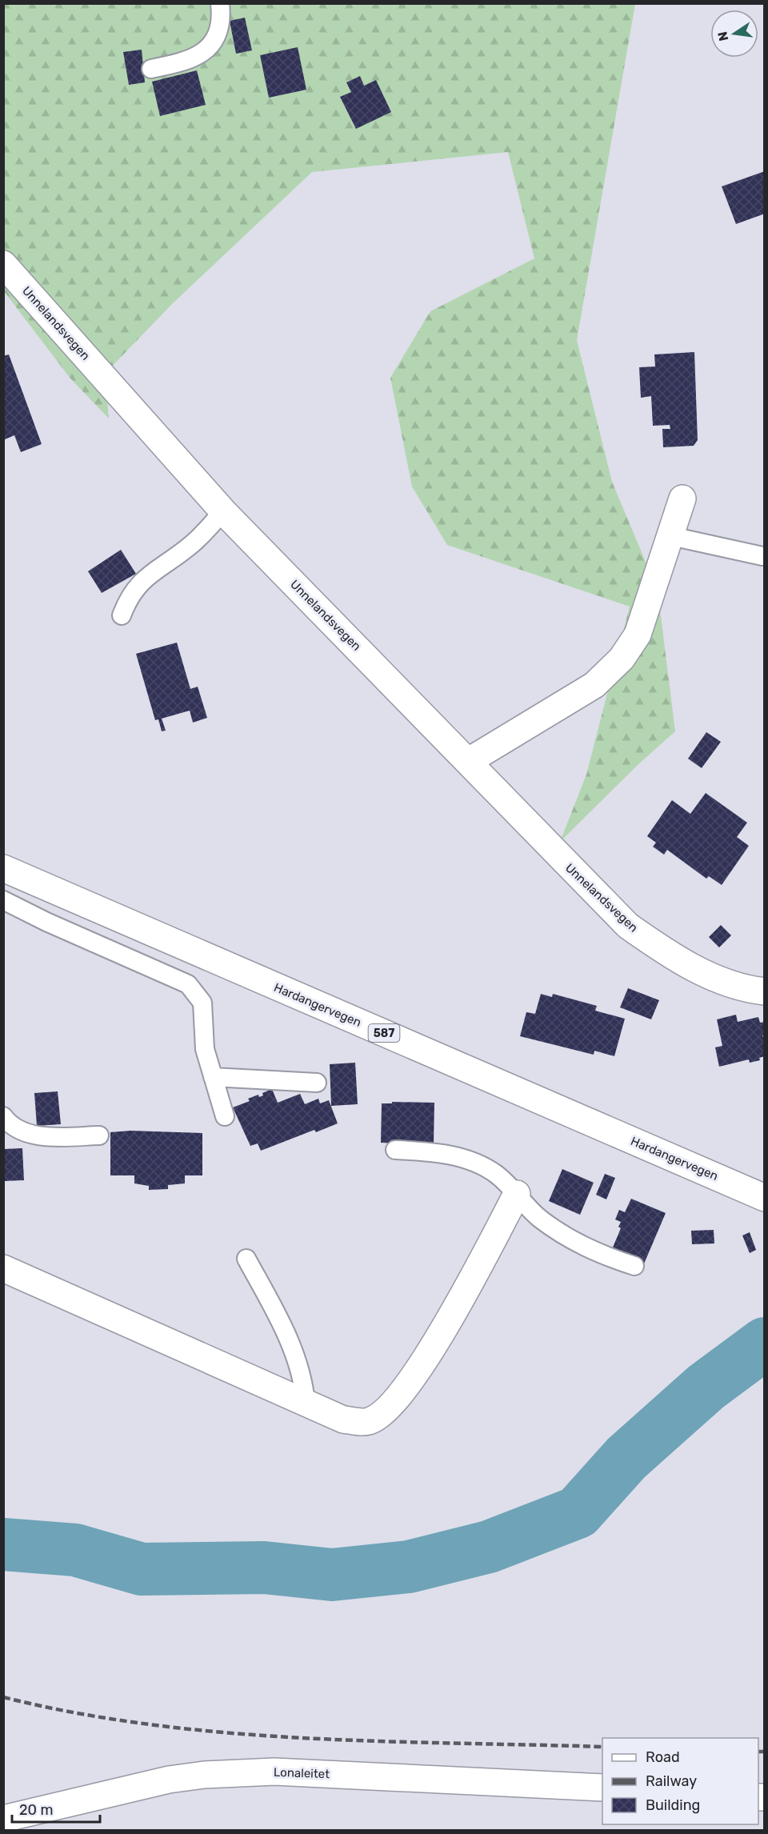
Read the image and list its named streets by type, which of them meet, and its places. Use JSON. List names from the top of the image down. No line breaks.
{"streets":{"street":["Unnelandsvegen","Hardangervegen","587","Lonaleitet"]},"legend":["Road","Railway","Building"],"scale_bar":"20 m","north":"left"}
